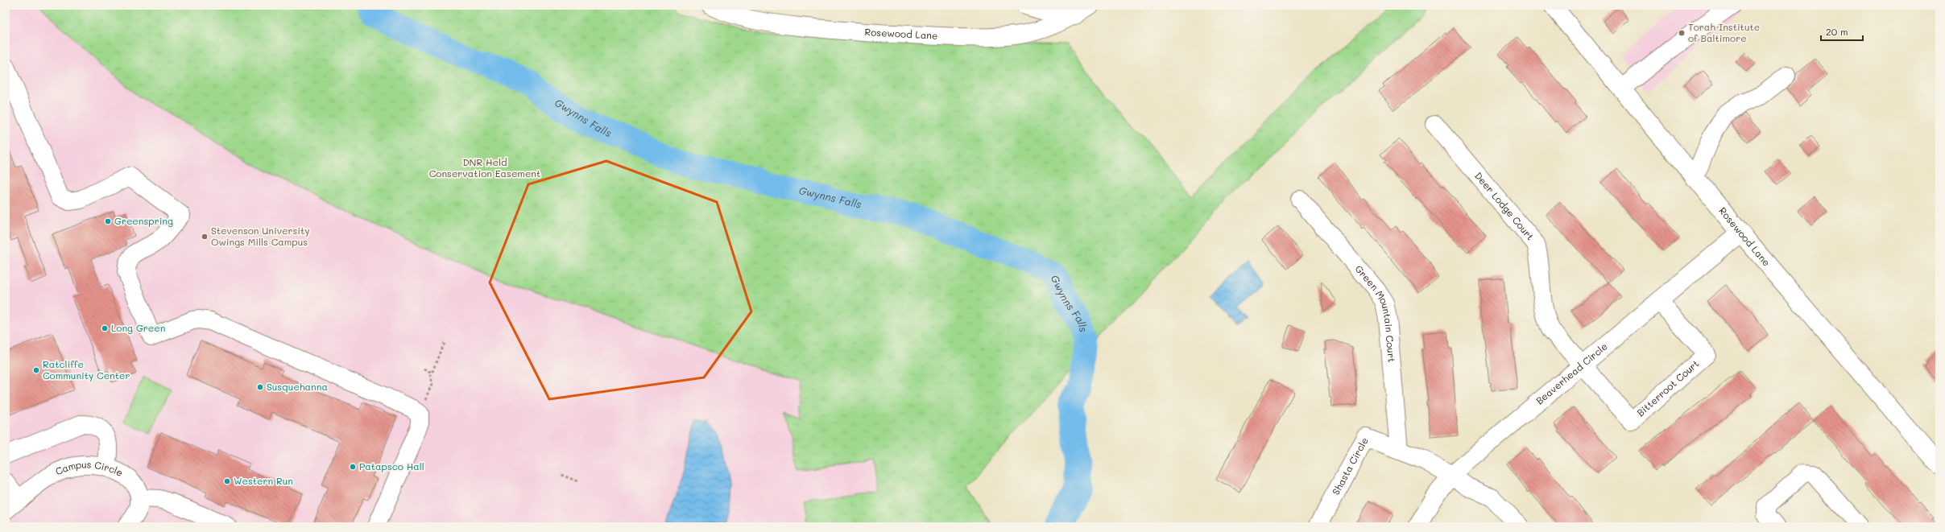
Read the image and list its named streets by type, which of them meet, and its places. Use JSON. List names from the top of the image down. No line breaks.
{"streets":{"street":["Rosewood Lane","Deer Lodge Court","Green Mountain Court","Beaverhead Circle","Bitterroot Court","Shasta Circle","Campus Circle"]},"crossings":[["Rosewood Lane","Beaverhead Circle"],["Deer Lodge Court","Beaverhead Circle"],["Deer Lodge Court","Bitterroot Court"],["Green Mountain Court","Shasta Circle"],["Beaverhead Circle","Bitterroot Court"],["Beaverhead Circle","Shasta Circle"]],"water":["Gwynns Falls"],"parks":["DNR Held Conservation Easement"],"places":["Torah Institute of Baltimore","Greenspring","Stevenson University Owings Mills Campus","Long Green","Ratcliffe Community Center","Susquehanna","Patapsco Hall","Western Run"],"scale_bar":"20 m"}
